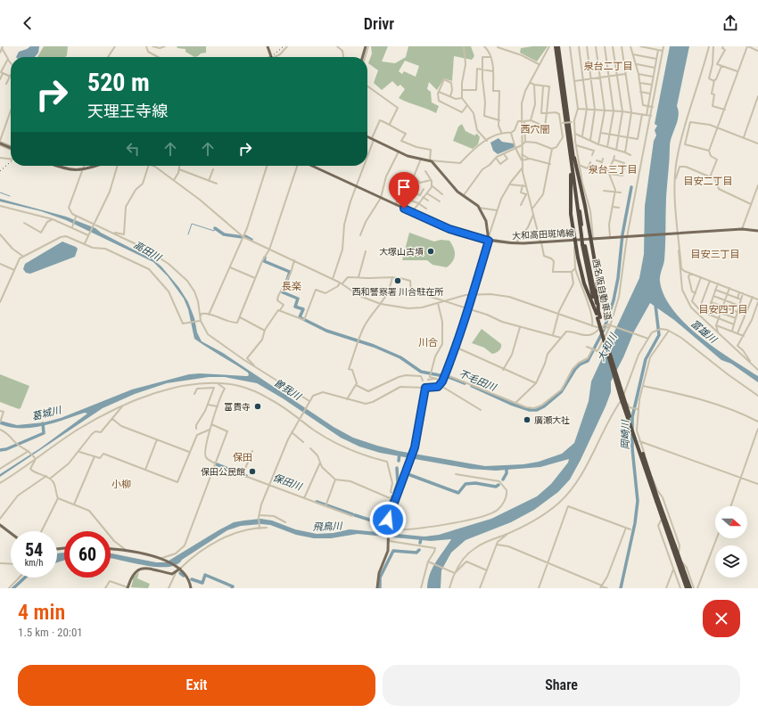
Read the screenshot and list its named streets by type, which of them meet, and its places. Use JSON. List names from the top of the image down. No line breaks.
{"streets":{"highway":["西名阪自動車道"],"main road":["大和高田斑鳩線"]},"districts":["泉台二丁目","西穴闇","泉台三丁目","目安二丁目","目安三丁目","長楽","目安四丁目","川合","保田","小柳"],"water":["高田川","富雄川","大和川","不毛田川","曽我川","葛城川","岡崎川","保田川","飛鳥川"],"places":["大塚山古墳","西和警察署 川合駐在所","富貴寺","廣瀬大社","保田公民館"],"north":"right","page":{"header":"Drivr","turn":["520 m","天理王寺線"],"speed":"54 km/h","limit":"60","heading":["4 min","1.5 km · 20:01"],"buttons":["Exit","Share"]}}
